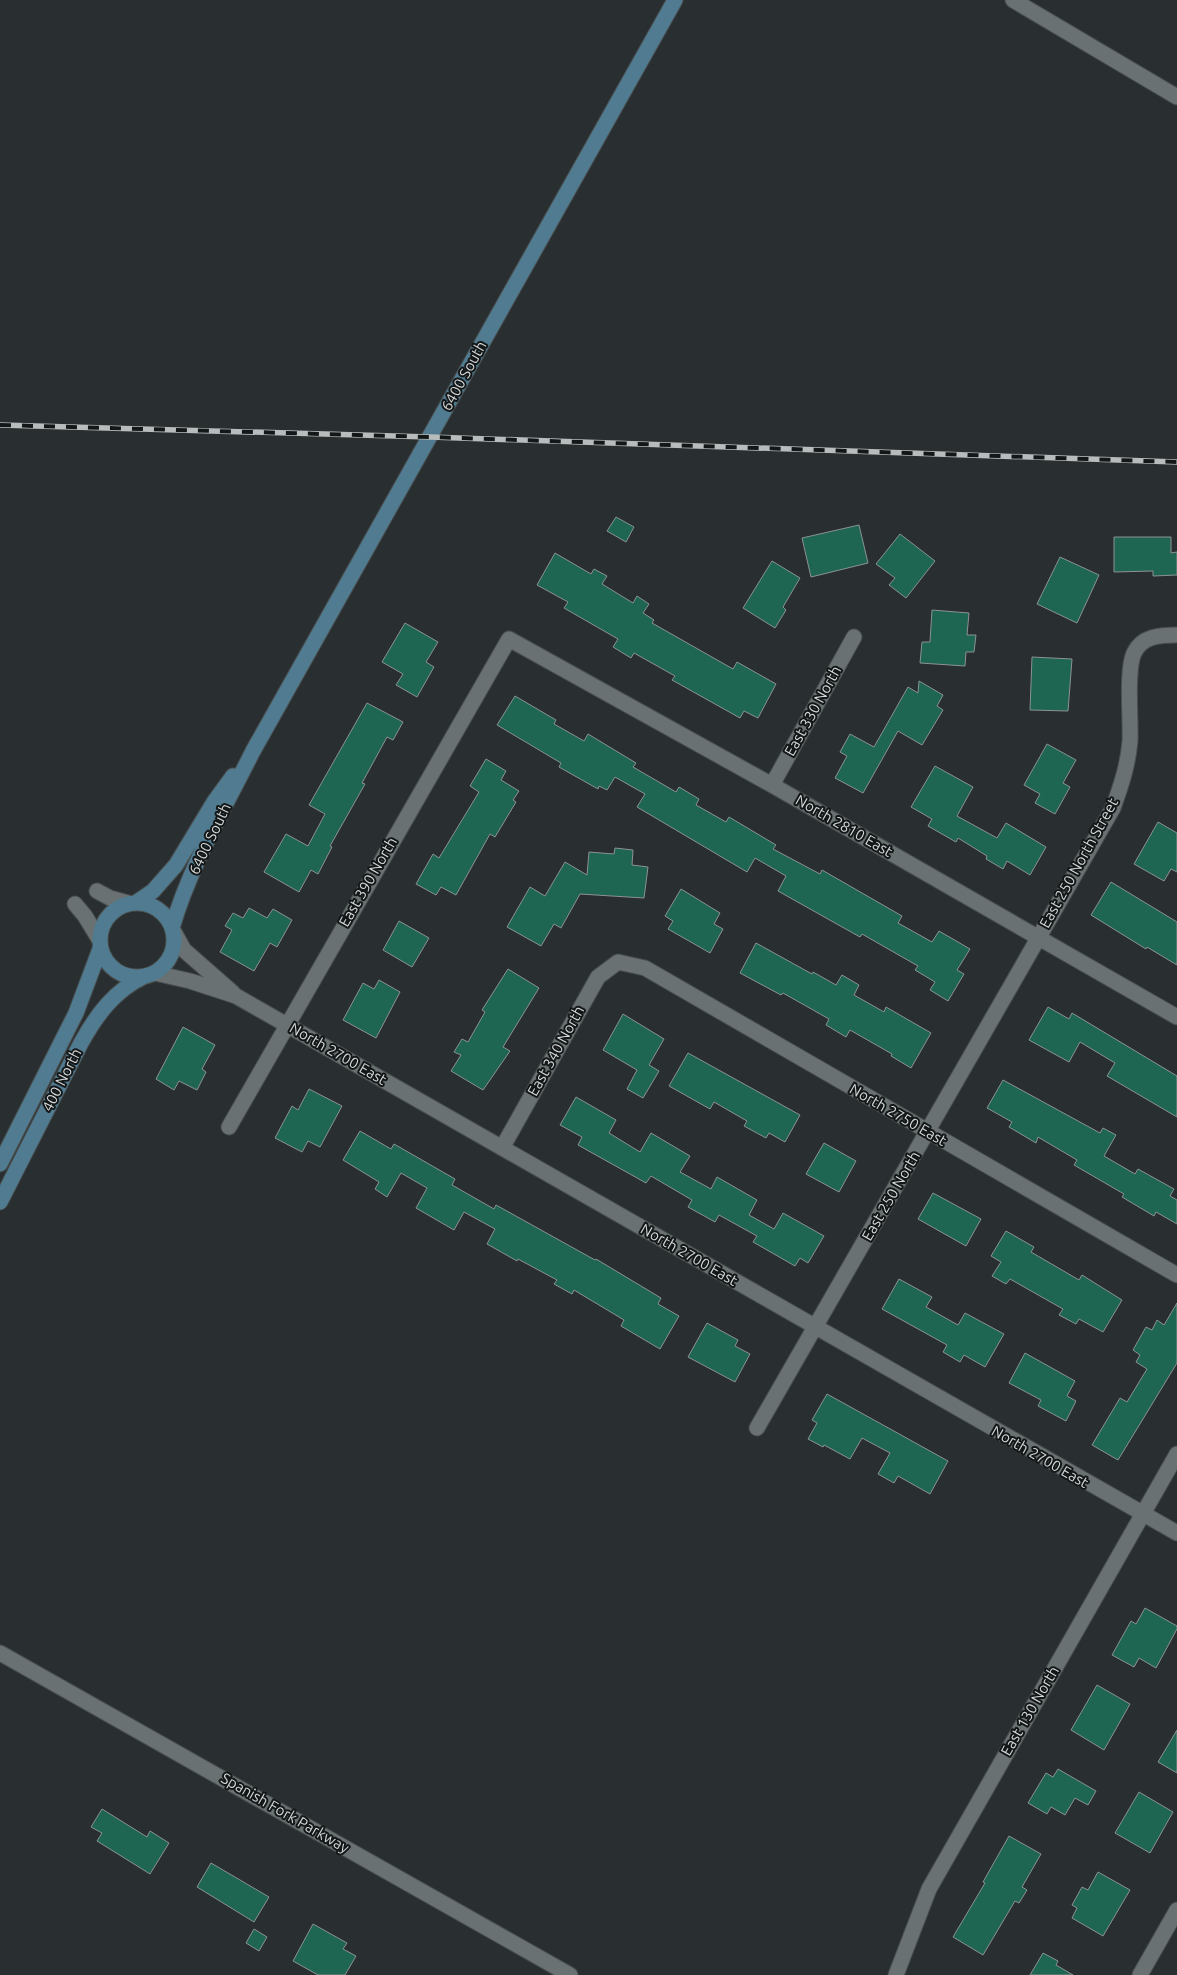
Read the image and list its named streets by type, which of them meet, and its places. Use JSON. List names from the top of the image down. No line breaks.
{"streets":{"main road":["6400 South","400 North"],"street":["East 330 North","North 2810 East","East 250 North Street","East 390 North","East 340 North","North 2700 East","North 2750 East","East 250 North","East 130 North","Spanish Fork Parkway"]},"crossings":[["6400 South","North 2700 East"],["6400 South","400 North"],["East 330 North","North 2810 East"],["North 2810 East","East 250 North Street"],["North 2810 East","East 390 North"],["North 2810 East","East 250 North"],["East 250 North Street","East 250 North"],["East 390 North","North 2700 East"],["East 340 North","North 2700 East"],["East 340 North","North 2750 East"],["North 2700 East","400 North"],["North 2700 East","East 250 North"],["North 2700 East","East 130 North"],["North 2750 East","East 250 North"]]}
